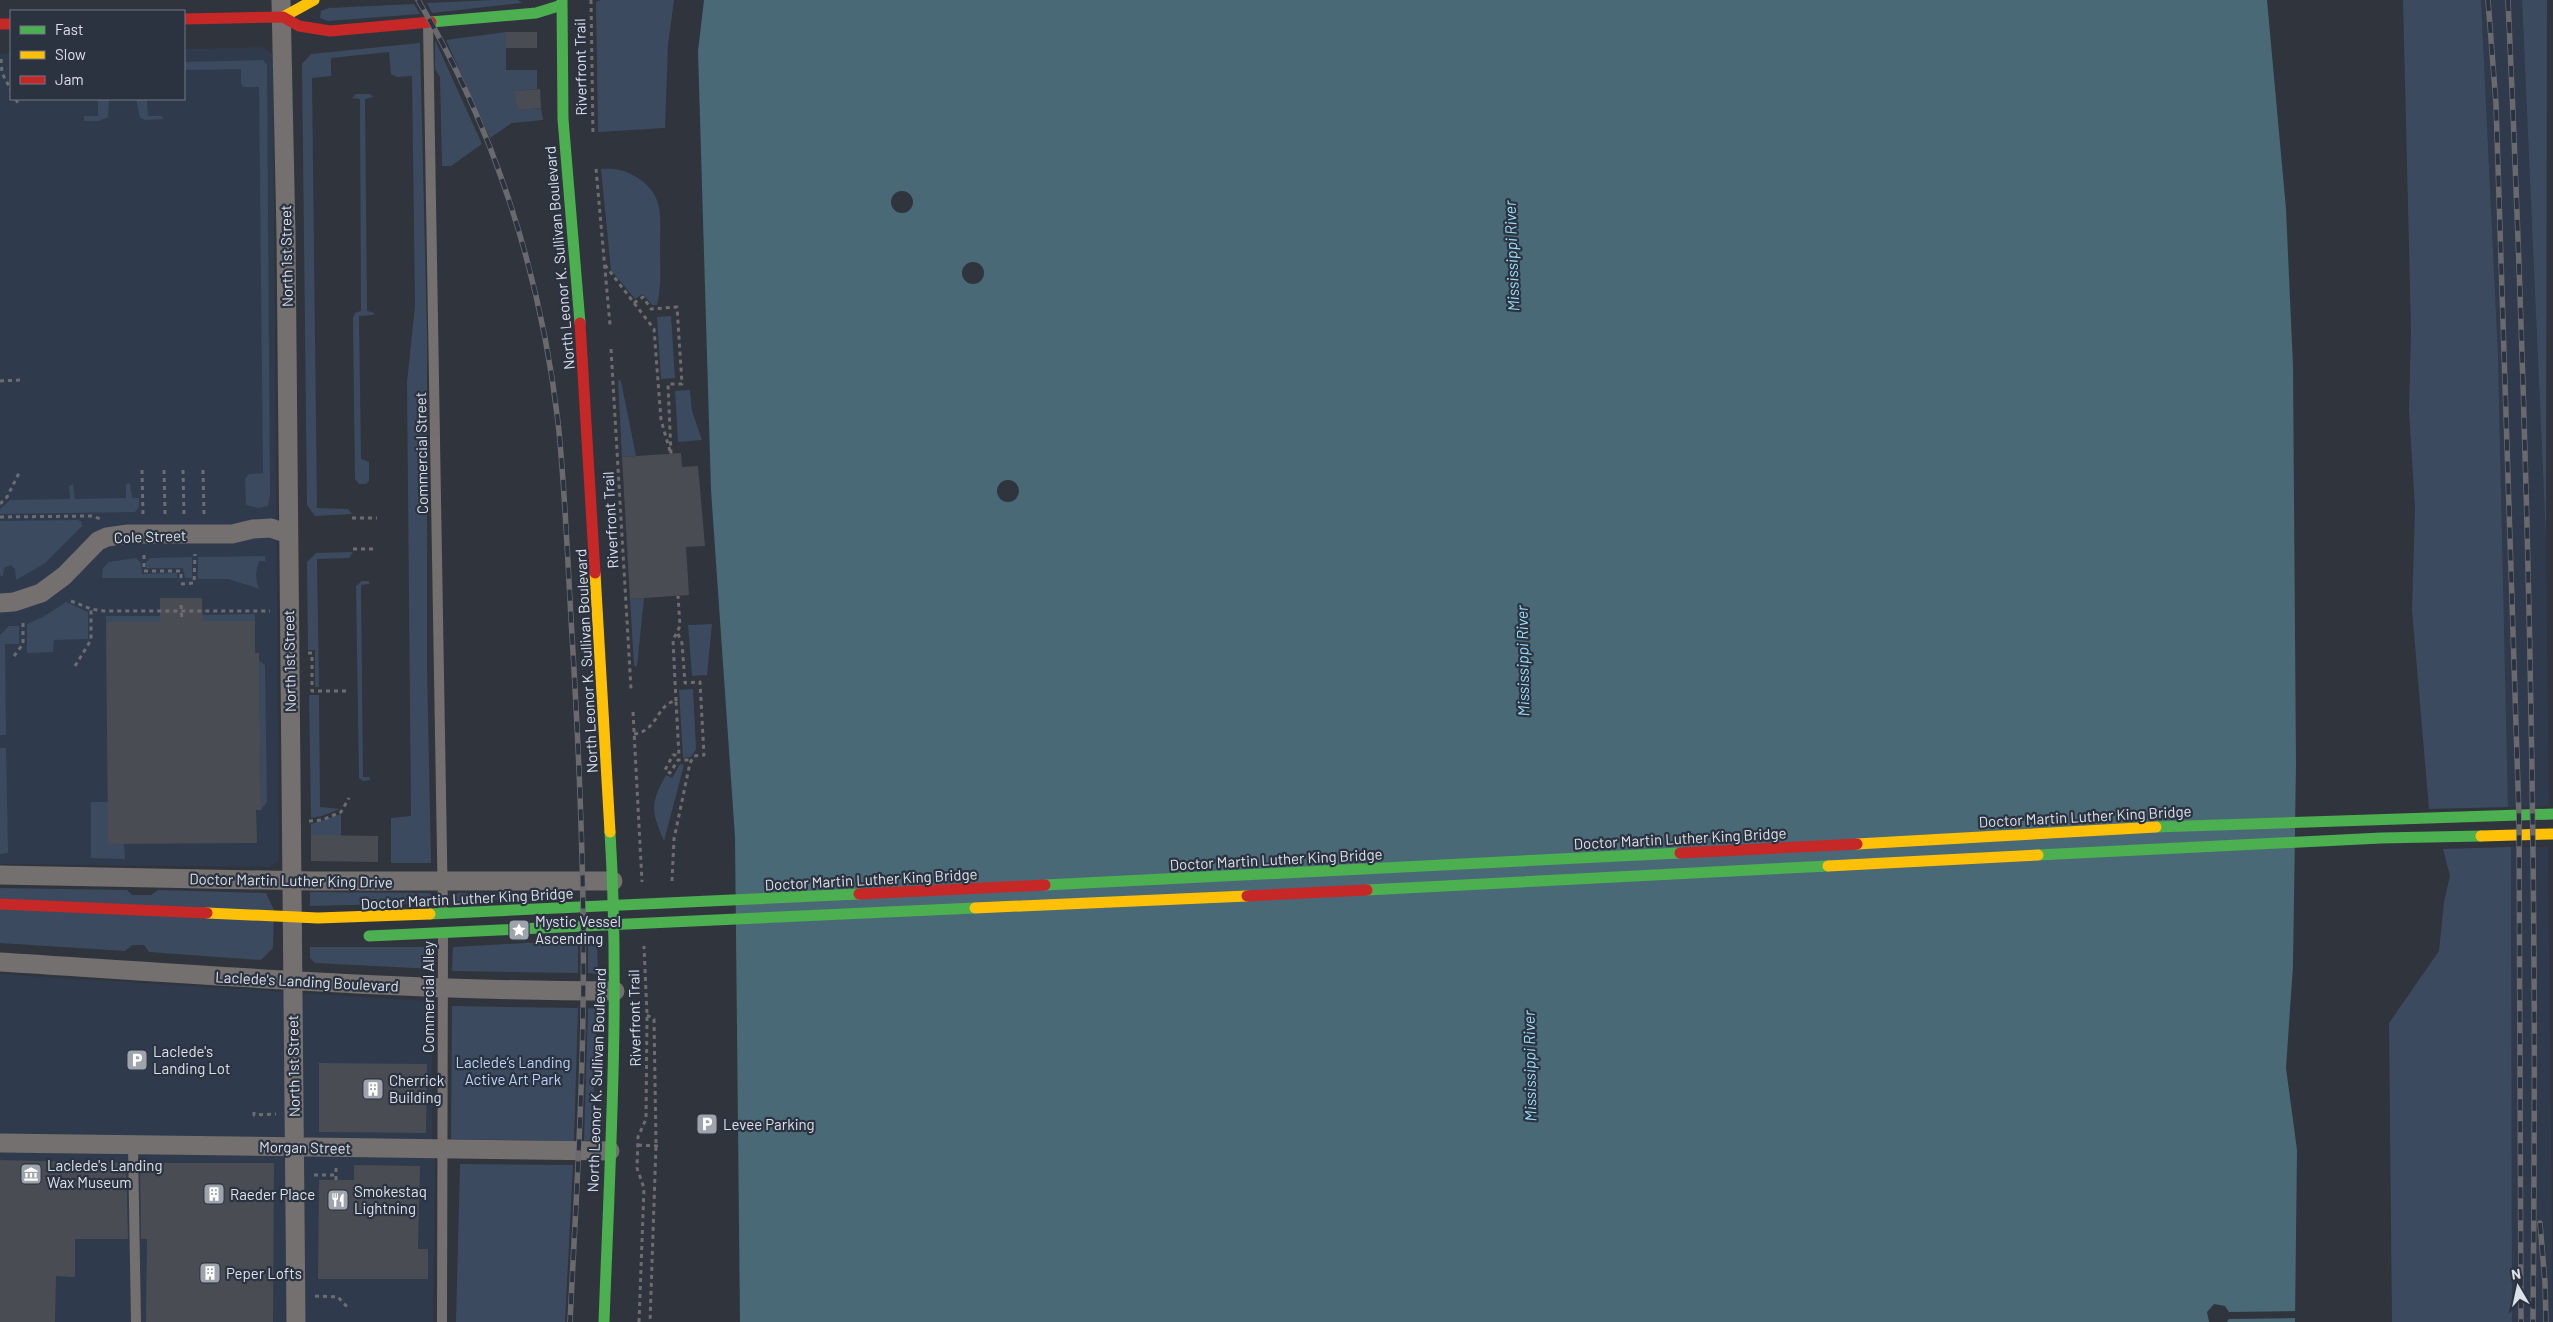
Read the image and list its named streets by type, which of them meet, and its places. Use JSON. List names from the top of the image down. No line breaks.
{"streets":{"main road":["North Leonor K. Sullivan Boulevard","Doctor Martin Luther King Bridge"],"street":["North 1st Street","Cole Street","Doctor Martin Luther King Drive","Laclede's Landing Boulevard","Morgan Street"],"lane":["Commercial Street","Commercial Alley"],"path":["Riverfront Trail"]},"crossings":[["North 1st Street","Cole Street"],["North 1st Street","Doctor Martin Luther King Drive"],["North 1st Street","Laclede's Landing Boulevard"],["North 1st Street","Morgan Street"],["North Leonor K. Sullivan Boulevard","Doctor Martin Luther King Drive"],["North Leonor K. Sullivan Boulevard","Laclede's Landing Boulevard"],["North Leonor K. Sullivan Boulevard","Morgan Street"],["Commercial Street","Doctor Martin Luther King Drive"],["Commercial Street","Commercial Alley"],["Doctor Martin Luther King Drive","Commercial Alley"],["Laclede's Landing Boulevard","Commercial Alley"],["Commercial Alley","Morgan Street"]],"water":["Mississippi River"],"parks":["Laclede’s Landing Active Art Park"],"places":{"place":["Mystic Vessel Ascending"],"parking":["Laclede's Landing Lot","Levee Parking"],"building":["Cherrick Building","Raeder Place","Peper Lofts"],"museum":["Laclede's Landing Wax Museum"],"restaurant":["Smokestaq Lightning"]},"legend":["Fast","Slow","Jam"],"north":"top"}
